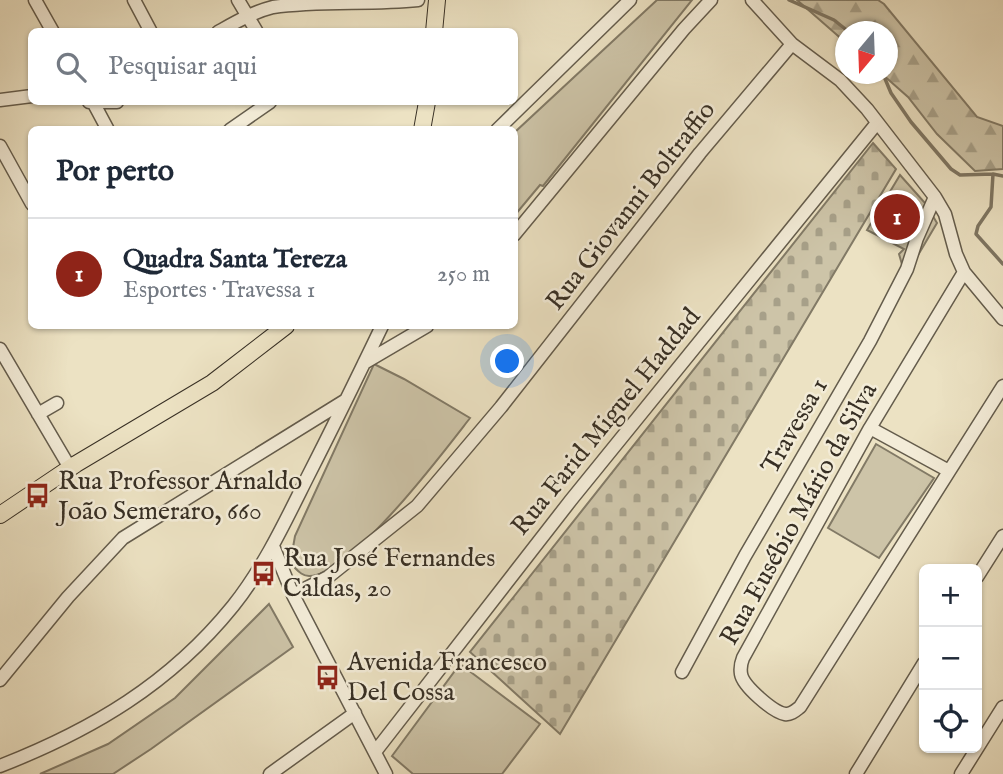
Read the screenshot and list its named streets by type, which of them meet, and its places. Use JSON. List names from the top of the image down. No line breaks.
{"streets":{"street":["Rua Giovanni Boltraffio","Rua Farid Miguel Haddad","Travessa 1","Rua Eusébio Mário da Silva"]},"places":{"bus stop":["Rua Professor Arnaldo João Semeraro, 660","Rua José Fernandes Caldas, 20","Avenida Francesco Del Cossa"]},"north":"bottom","page":{"search":"Pesquisar aqui","heading":"Por perto","pins":"1","list":[{"mark":"1","name":"Quadra Santa Tereza","note":"Esportes · Travessa 1","value":"250 m"}],"map_buttons":["+","−"]}}
